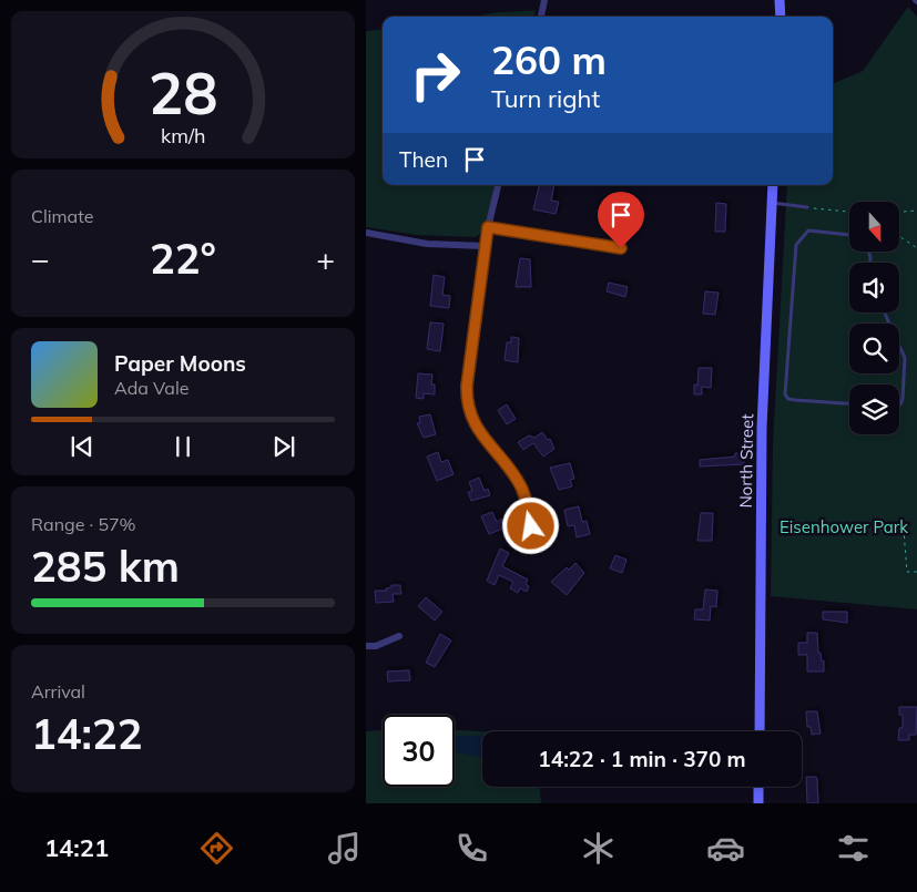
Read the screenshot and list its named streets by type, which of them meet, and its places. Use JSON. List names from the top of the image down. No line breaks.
{"streets":{"main road":["North Street"]},"parks":["Eisenhower Park"],"north":"bottom","page":{"turn":["260 m","Turn right"],"then":"Then","tile":["Climate",["Range · 57%","285 km"],["Arrival","14:22"]],"heat":["−","22°","+"],"song":["Paper Moons","Ada Vale"],"limit":"30","trip":"14:22 · 1 min · 370 m","tabs":"14:21","gauge":["28","km/h"]}}
